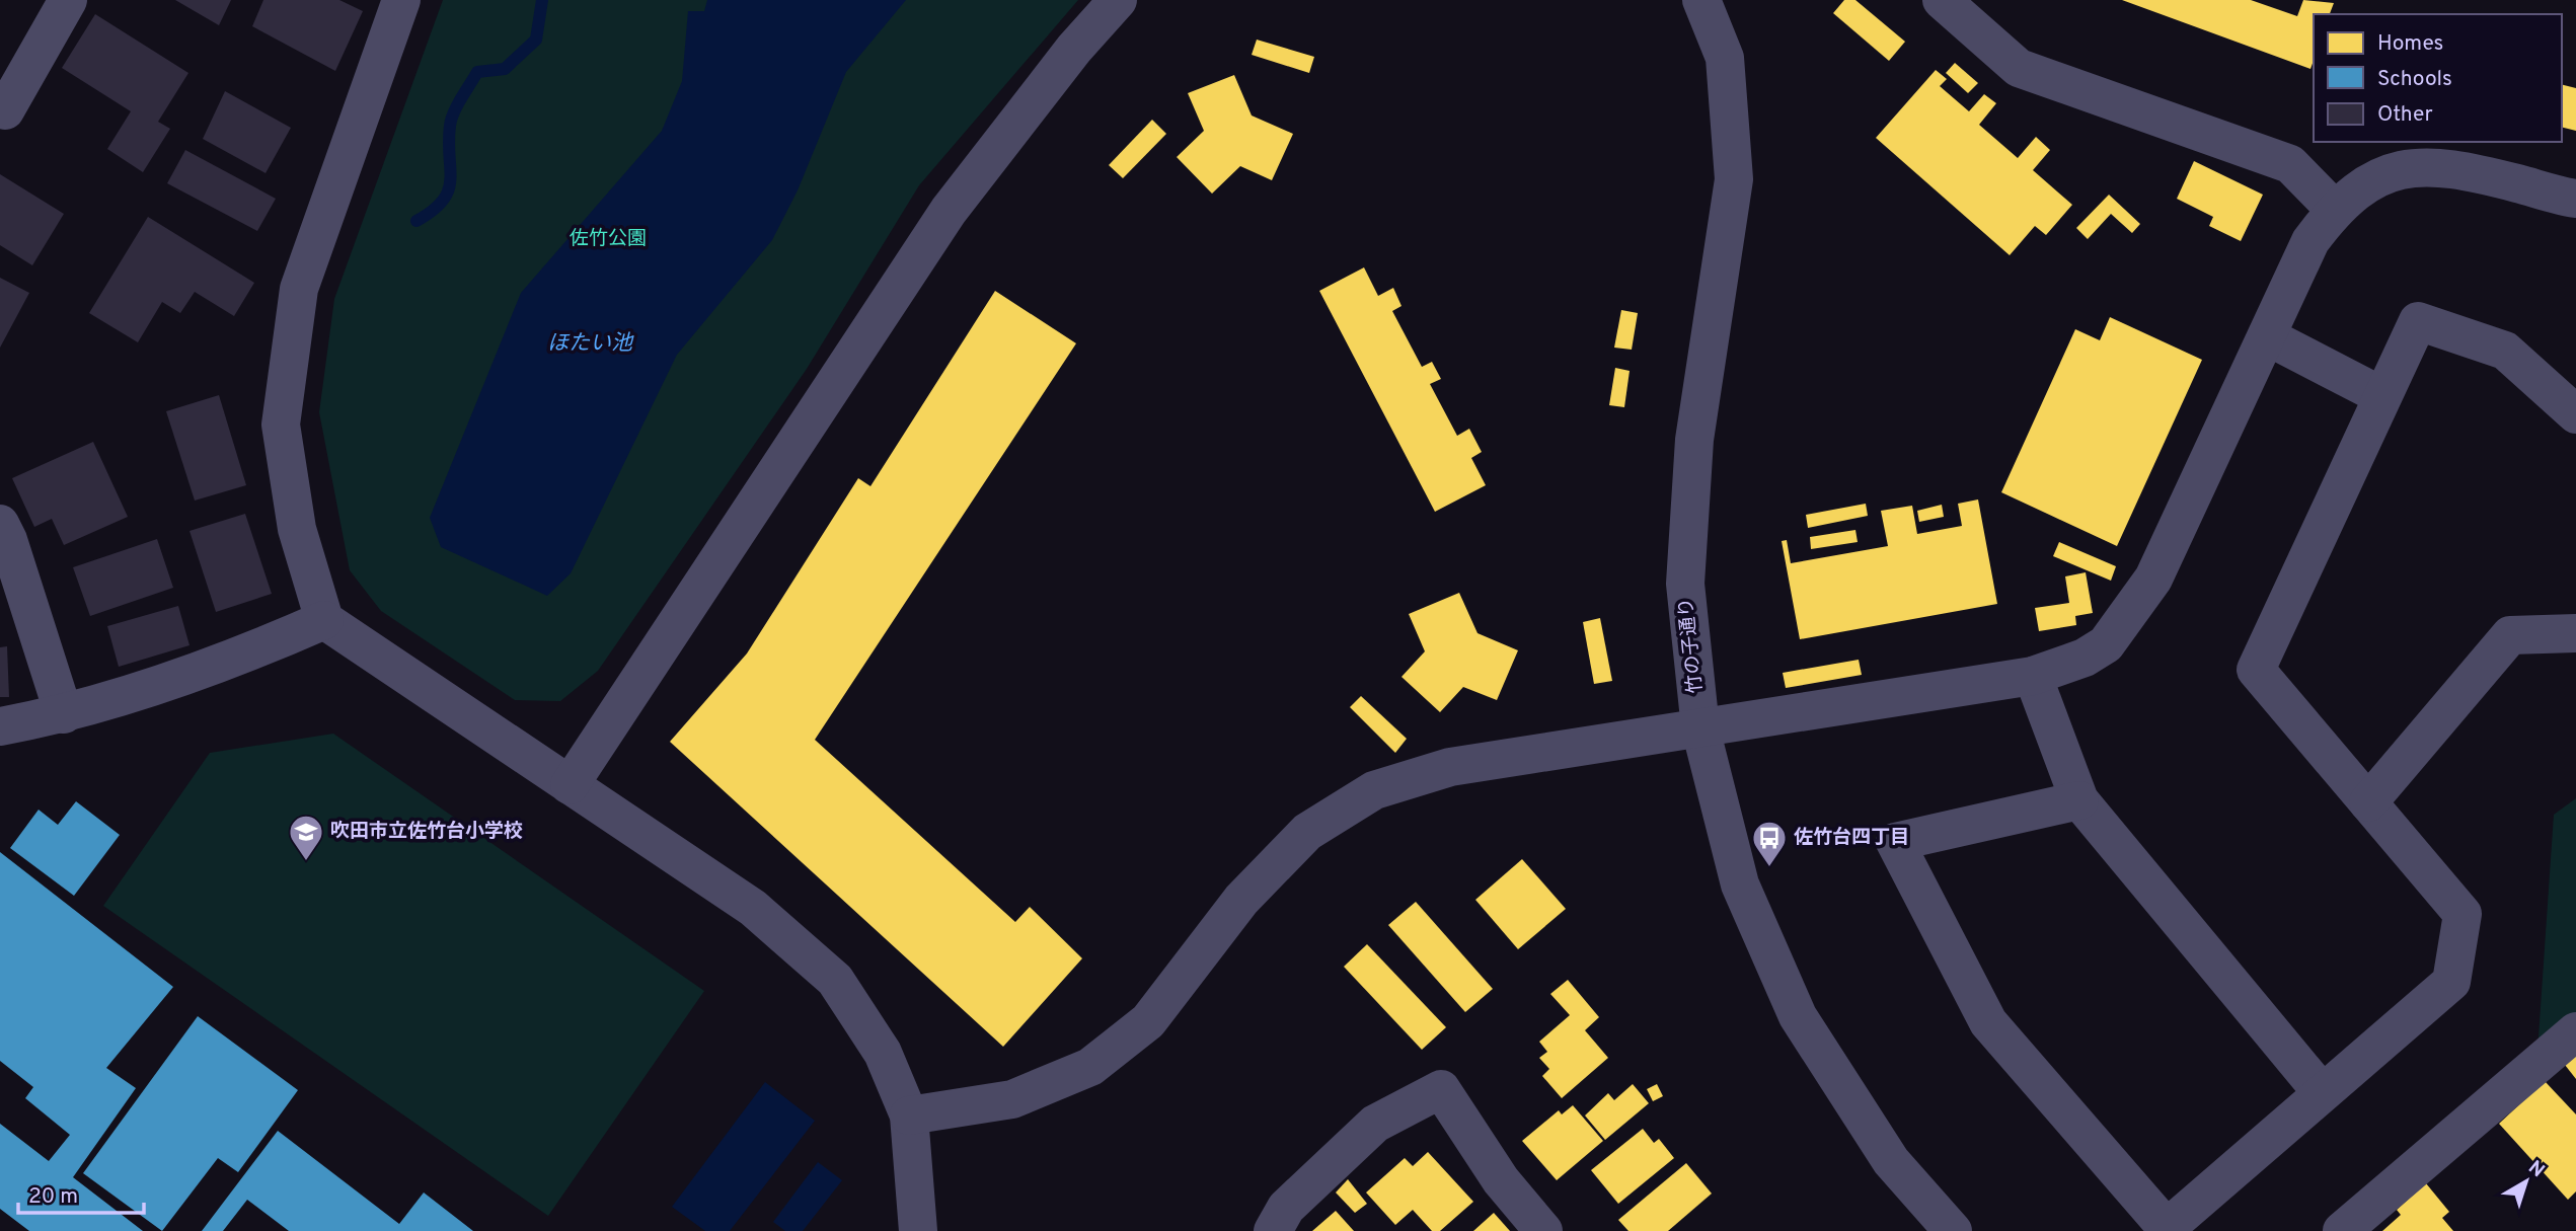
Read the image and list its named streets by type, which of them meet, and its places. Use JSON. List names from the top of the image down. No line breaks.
{"streets":{"street":["竹の子通り"]},"water":["ほたい池"],"parks":["佐竹公園"],"places":{"school or university":["吹田市立佐竹台小学校"],"bus stop":["佐竹台四丁目"]},"legend":["Homes","Schools","Other"],"scale_bar":"20 m","north":"top right"}
